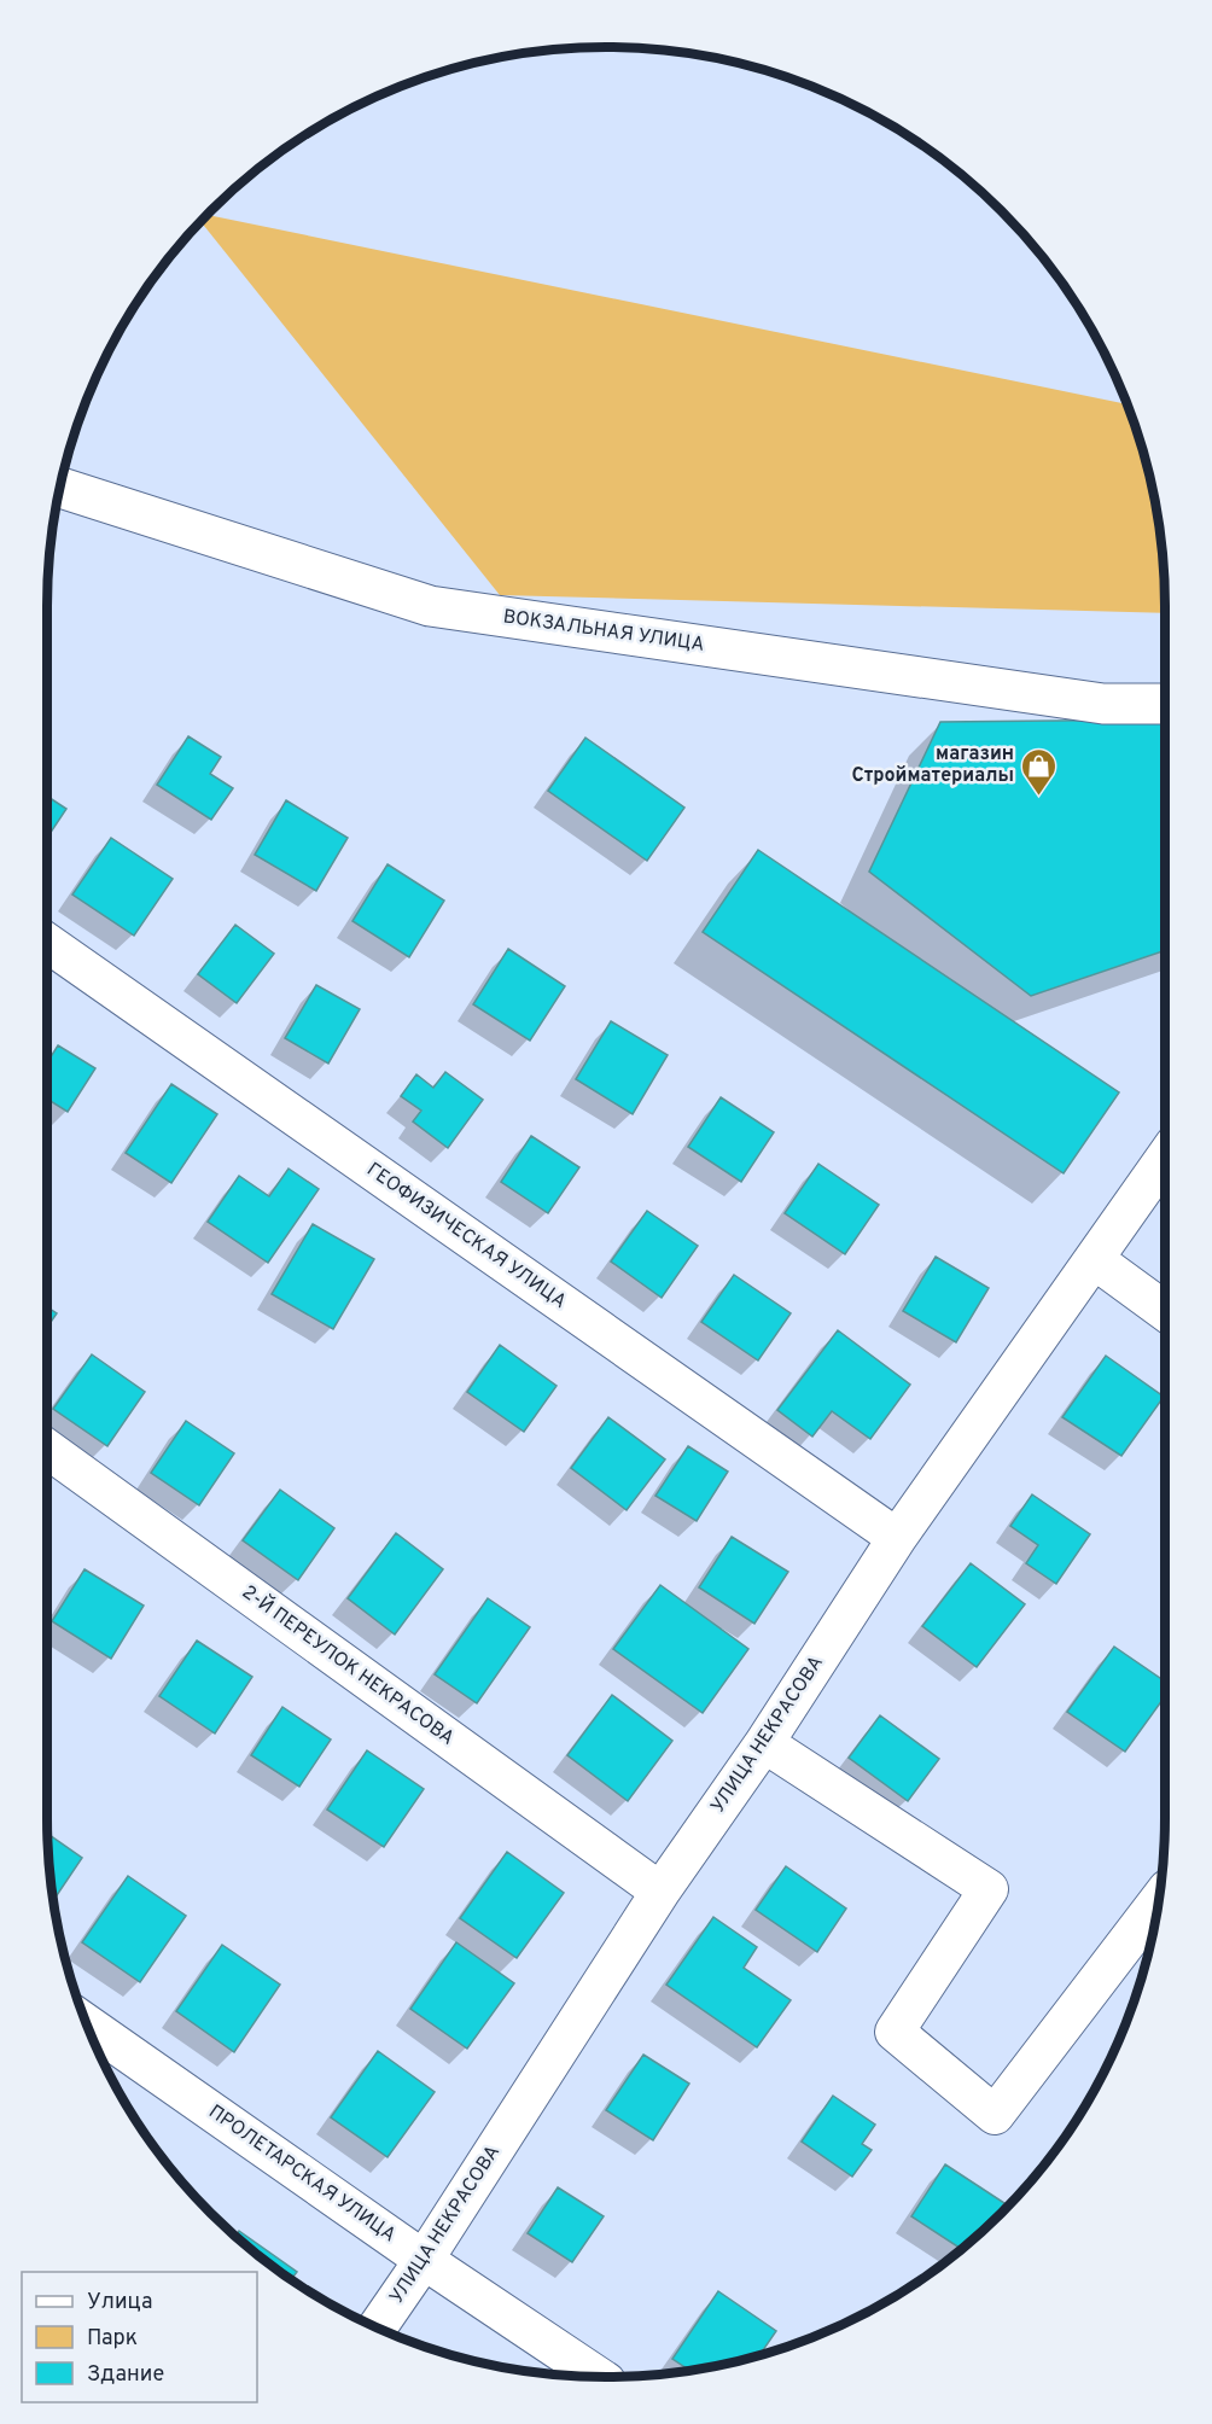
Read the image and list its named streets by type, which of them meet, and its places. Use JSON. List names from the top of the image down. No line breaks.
{"streets":{"main road":["ВОКЗАЛЬНАЯ УЛИЦА"],"street":["ГЕОФИЗИЧЕСКАЯ УЛИЦА","2-Й ПЕРЕУЛОК НЕКРАСОВА","УЛИЦА НЕКРАСОВА","ПРОЛЕТАРСКАЯ УЛИЦА"]},"crossings":[["ГЕОФИЗИЧЕСКАЯ УЛИЦА","УЛИЦА НЕКРАСОВА"],["2-Й ПЕРЕУЛОК НЕКРАСОВА","УЛИЦА НЕКРАСОВА"],["УЛИЦА НЕКРАСОВА","ПРОЛЕТАРСКАЯ УЛИЦА"]],"places":{"shop":["магазин Стройматериалы"]},"legend":["Улица","Парк","Здание"]}
